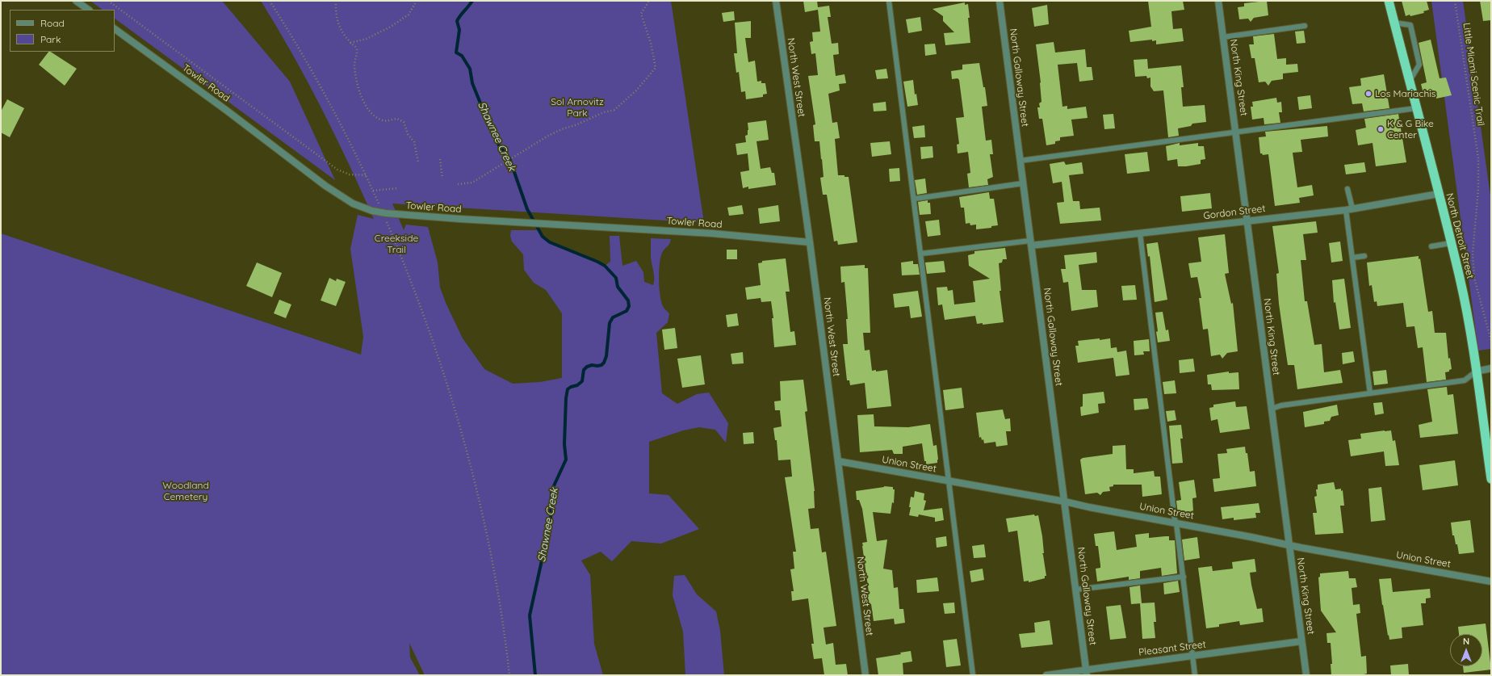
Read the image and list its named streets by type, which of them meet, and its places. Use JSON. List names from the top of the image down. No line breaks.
{"streets":{"highway":["North Detroit Street"],"street":["North West Street","North Galloway Street","North King Street","Towler Road","Gordon Street","Union Street","Pleasant Street"],"path":["Little Miami Scenic Trail"]},"crossings":[["North West Street","Towler Road"],["North West Street","Union Street"],["North Galloway Street","Gordon Street"],["North Galloway Street","Union Street"],["North Galloway Street","Pleasant Street"],["North King Street","Gordon Street"],["North King Street","Union Street"],["North King Street","Pleasant Street"],["Gordon Street","North Detroit Street"]],"water":["Shawnee Creek"],"parks":["Sol Arnovitz Park","Creekside Trail","Woodland Cemetery"],"places":["Los Mariachis","K & G Bike Center"],"legend":["Road","Park"],"north":"top"}
